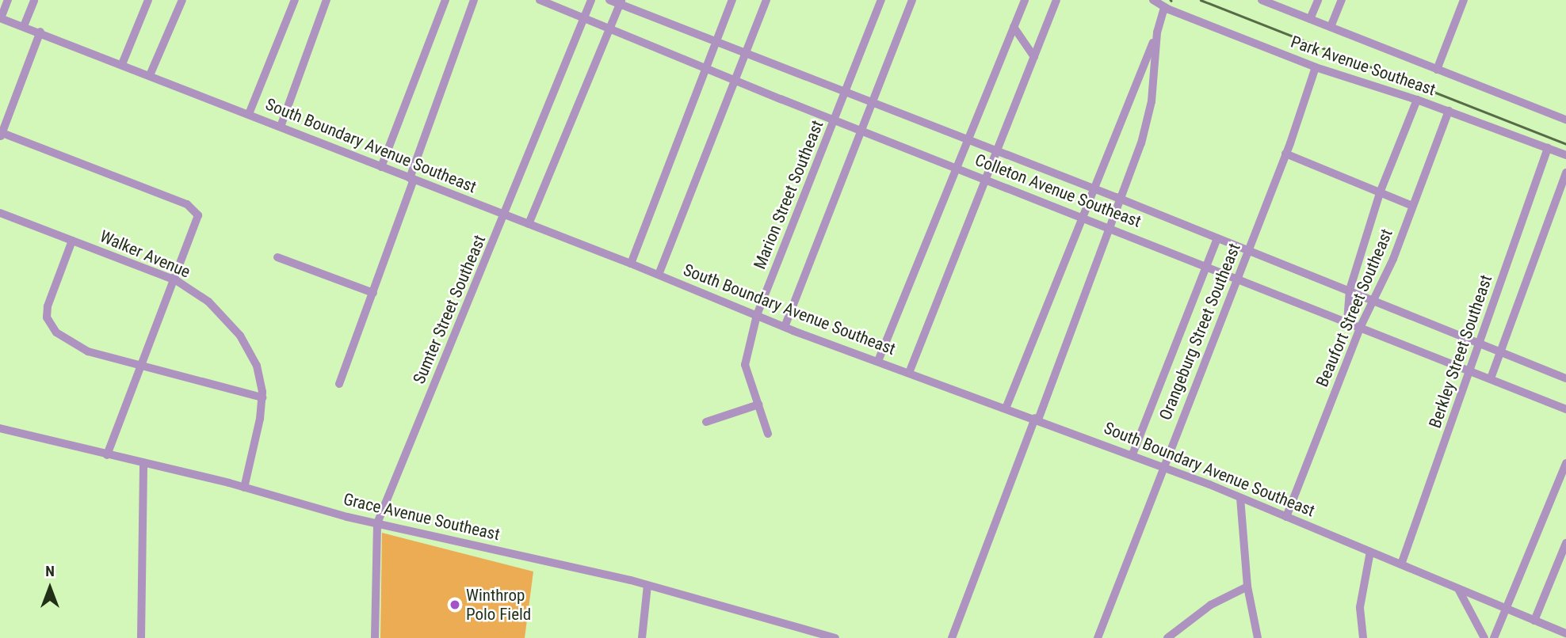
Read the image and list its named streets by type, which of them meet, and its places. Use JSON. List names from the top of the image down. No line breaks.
{"streets":{"street":["Park Avenue Southeast","South Boundary Avenue Southeast","Colleton Avenue Southeast","Marion Street Southeast","Walker Avenue","Beaufort Street Southeast","Sumter Street Southeast","Orangeburg Street Southeast","Berkley Street Southeast","Grace Avenue Southeast"]},"crossings":[["Park Avenue Southeast","Beaufort Street Southeast"],["Park Avenue Southeast","Orangeburg Street Southeast"],["Park Avenue Southeast","Berkley Street Southeast"],["South Boundary Avenue Southeast","Marion Street Southeast"],["South Boundary Avenue Southeast","Beaufort Street Southeast"],["South Boundary Avenue Southeast","Sumter Street Southeast"],["South Boundary Avenue Southeast","Orangeburg Street Southeast"],["South Boundary Avenue Southeast","Berkley Street Southeast"],["Colleton Avenue Southeast","Marion Street Southeast"],["Colleton Avenue Southeast","Beaufort Street Southeast"],["Colleton Avenue Southeast","Sumter Street Southeast"],["Colleton Avenue Southeast","Orangeburg Street Southeast"],["Colleton Avenue Southeast","Berkley Street Southeast"],["Walker Avenue","Grace Avenue Southeast"],["Sumter Street Southeast","Grace Avenue Southeast"]],"places":["Winthrop Polo Field"],"north":"top"}
